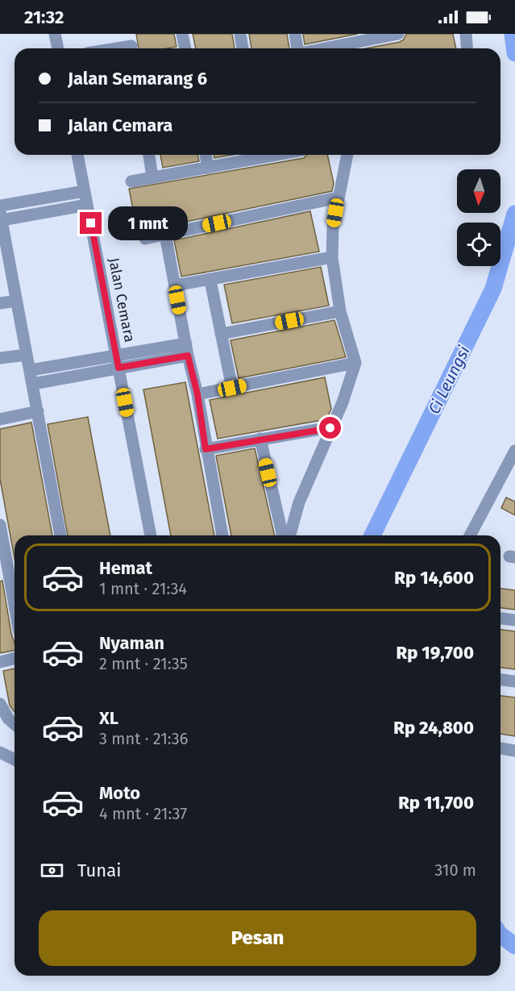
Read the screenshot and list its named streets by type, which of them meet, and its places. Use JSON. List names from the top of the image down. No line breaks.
{"streets":{"street":["Jalan Cemara"]},"water":["Ci Leungsi"],"north":"bottom","page":{"status":"21:32","banner":["Jalan Semarang 6","Jalan Cemara"],"bubble":"1 mnt","list":[{"name":"Hemat","note":"1 mnt · 21:34","value":"Rp 14,600"},{"name":"Nyaman","note":"2 mnt · 21:35","value":"Rp 19,700"},{"name":"XL","note":"3 mnt · 21:36","value":"Rp 24,800"},{"name":"Moto","note":"4 mnt · 21:37","value":"Rp 11,700"}],"pay":["Tunai","310 m"],"buttons":"Pesan"}}
